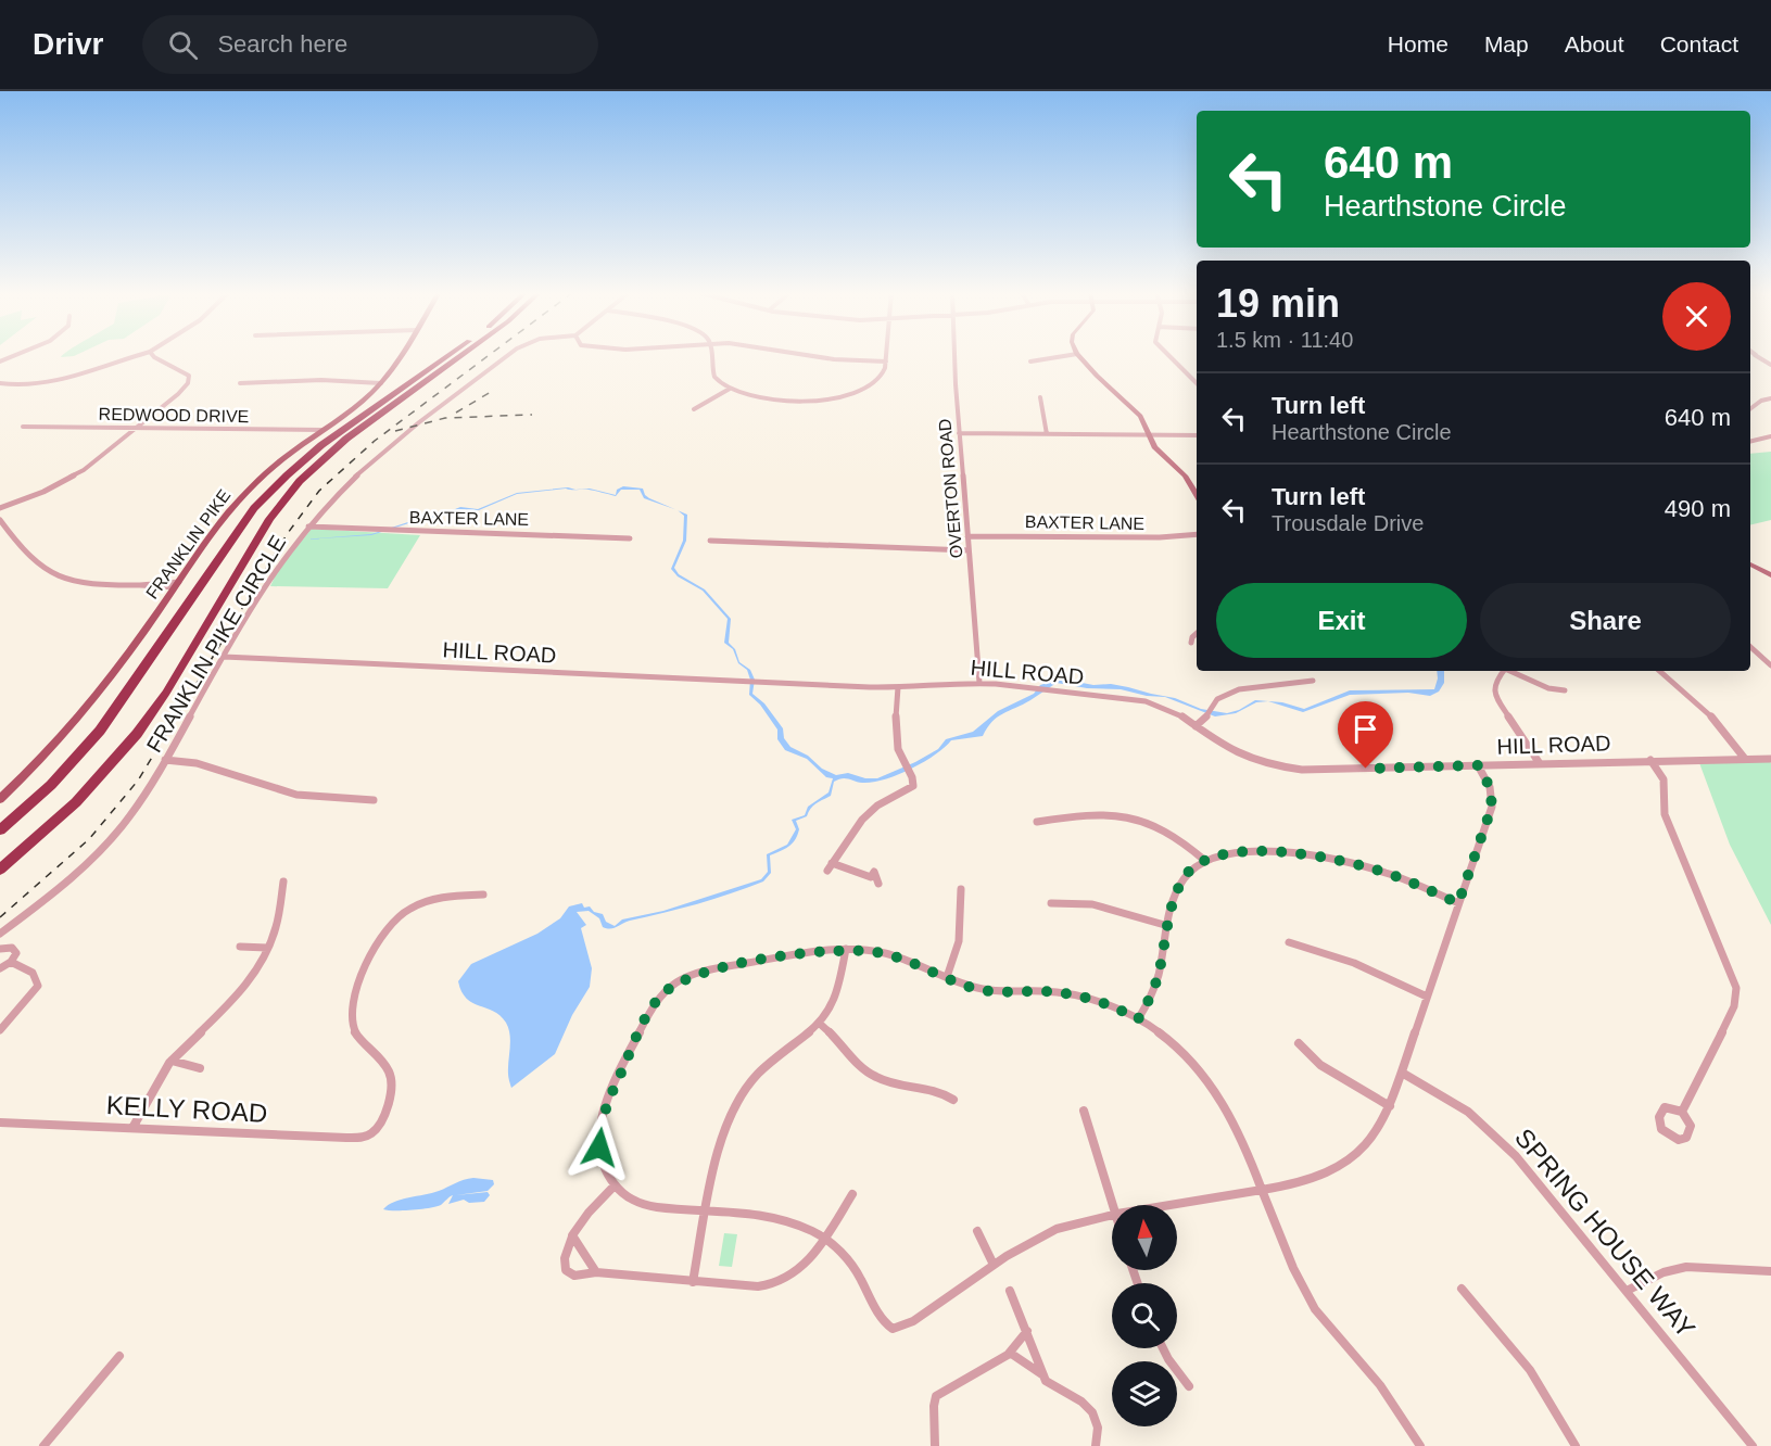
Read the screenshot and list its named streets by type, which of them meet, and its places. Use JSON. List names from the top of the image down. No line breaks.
{"streets":{"main road":["FRANKLIN PIKE"],"street":["REDWOOD DRIVE","OVERTON ROAD","BAXTER LANE","FRANKLIN PIKE CIRCLE","HILL ROAD","KELLY ROAD","SPRING HOUSE WAY"]},"crossings":[["REDWOOD DRIVE","FRANKLIN PIKE"],["OVERTON ROAD","BAXTER LANE"],["OVERTON ROAD","HILL ROAD"],["BAXTER LANE","FRANKLIN PIKE CIRCLE"],["FRANKLIN PIKE CIRCLE","HILL ROAD"]],"north":"top","page":{"header":"Drivr","search":"Search here","nav":["Home","Map","About","Contact"],"turn":["640 m","Hearthstone Circle"],"heading":["19 min","1.5 km · 11:40"],"list":[{"name":"Turn left","note":"Hearthstone Circle","value":"640 m"},{"name":"Turn left","note":"Trousdale Drive","value":"490 m"}],"buttons":["Exit","Share"]}}
